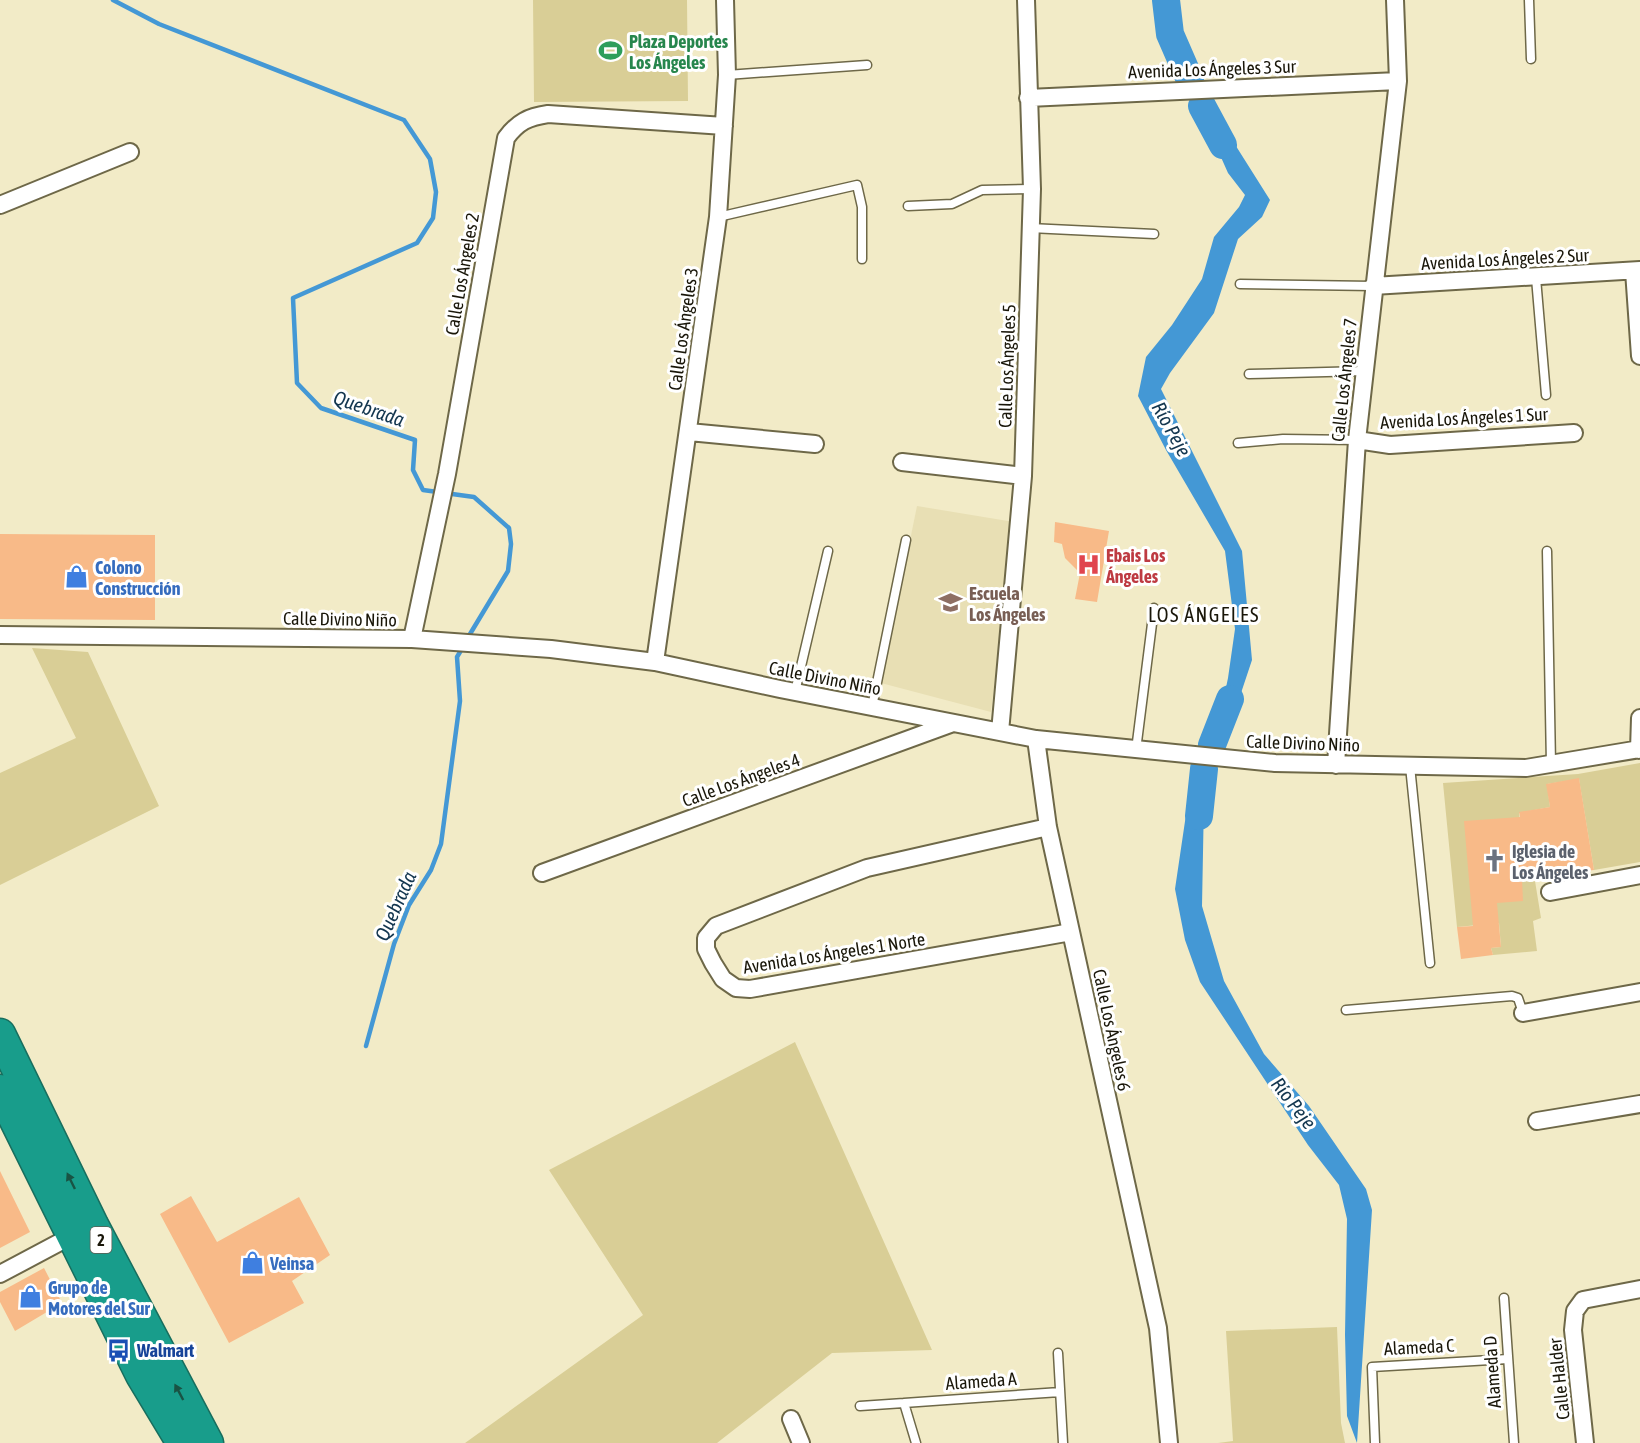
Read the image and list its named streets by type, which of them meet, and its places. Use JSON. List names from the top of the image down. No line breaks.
{"streets":{"highway":["2"],"street":["Avenida Los Ángeles 3 Sur","Avenida Los Ángeles 2 Sur","Calle Los Ángeles 2","Calle Los Ángeles 3","Calle Los Ángeles 5","Calle Los Ángeles 7","Avenida Los Ángeles 1 Sur","Calle Divino Niño","Calle Los Ángeles 4","Avenida Los Ángeles 1 Norte","Calle Los Ángeles 6","Calle Halder"],"lane":["Alameda C","Alameda D","Alameda A"]},"crossings":[["Avenida Los Ángeles 3 Sur","Calle Los Ángeles 5"],["Avenida Los Ángeles 3 Sur","Calle Los Ángeles 7"],["Avenida Los Ángeles 2 Sur","Calle Los Ángeles 7"],["Calle Los Ángeles 2","Calle Los Ángeles 3"],["Calle Los Ángeles 2","Calle Divino Niño"],["Calle Los Ángeles 3","Calle Divino Niño"],["Calle Los Ángeles 5","Calle Divino Niño"],["Calle Los Ángeles 7","Avenida Los Ángeles 1 Sur"],["Calle Los Ángeles 7","Calle Divino Niño"],["Calle Divino Niño","Calle Los Ángeles 4"],["Calle Divino Niño","Calle Los Ángeles 6"],["Avenida Los Ángeles 1 Norte","Calle Los Ángeles 6"],["Alameda C","Alameda D"]],"districts":["LOS ÁNGELES"],"water":["Quebrada","Río Peje"],"places":{"sports":["Plaza Deportes Los Ángeles"],"hospital":["Ebais Los Ángeles"],"shop":["Colono Construcción","Veinsa","Grupo de Motores del Sur"],"school or university":["Escuela Los Ángeles"],"church":["Iglesia de Los Ángeles"],"bus stop":["Walmart"]}}
